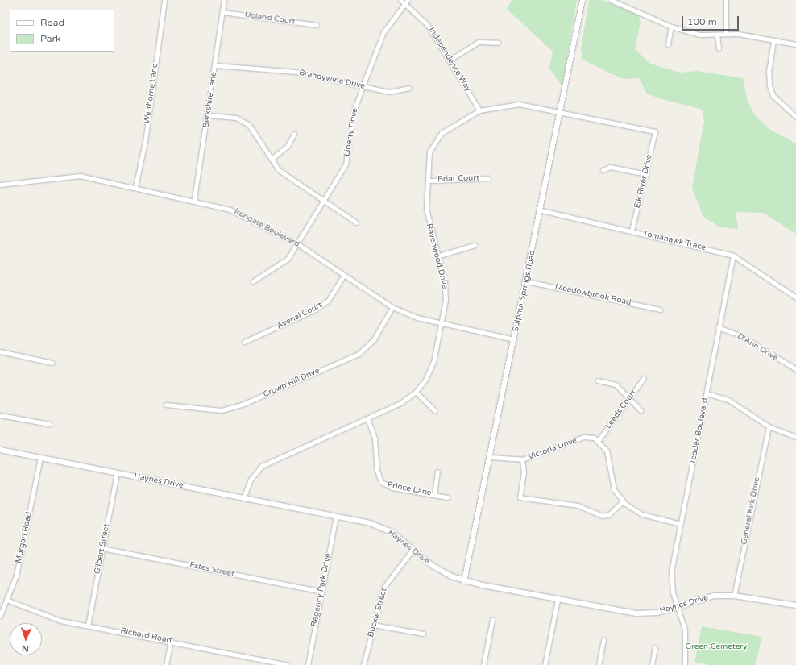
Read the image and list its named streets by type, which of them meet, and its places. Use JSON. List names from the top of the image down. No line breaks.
{"streets":{"street":["Upland Court","Independence Way","Brandywine Drive","Winthorne Lane","Berkshire Lane","Liberty Drive","Briar Court","Elk River Drive","Irongate Boulevard","Tomahawk Trace","Ravenwood Drive","Sulphur Springs Road","Meadowbrook Road","Avenal Court","D'Ann Drive","Crown Hill Drive","Leeds Court","Tedder Boulevard","Victoria Drive","Haynes Drive","Prince Lane","General Kirk Drive","Morgan Road","Gilbert Street","Estes Street","Regency Park Drive","Buckle Street","Richard Road"]},"crossings":[["Upland Court","Berkshire Lane"],["Independence Way","Liberty Drive"],["Independence Way","Ravenwood Drive"],["Brandywine Drive","Berkshire Lane"],["Brandywine Drive","Liberty Drive"],["Winthorne Lane","Irongate Boulevard"],["Berkshire Lane","Irongate Boulevard"],["Liberty Drive","Irongate Boulevard"],["Briar Court","Ravenwood Drive"],["Elk River Drive","Tomahawk Trace"],["Elk River Drive","Ravenwood Drive"],["Irongate Boulevard","Ravenwood Drive"],["Irongate Boulevard","Sulphur Springs Road"],["Irongate Boulevard","Avenal Court"],["Irongate Boulevard","Crown Hill Drive"],["Tomahawk Trace","Sulphur Springs Road"],["Tomahawk Trace","Tedder Boulevard"],["Ravenwood Drive","Sulphur Springs Road"],["Ravenwood Drive","Haynes Drive"],["Ravenwood Drive","Prince Lane"],["Sulphur Springs Road","Meadowbrook Road"],["Sulphur Springs Road","Victoria Drive"],["Sulphur Springs Road","Haynes Drive"],["D'Ann Drive","Tedder Boulevard"],["Leeds Court","Victoria Drive"],["Tedder Boulevard","Haynes Drive"],["Haynes Drive","General Kirk Drive"],["Haynes Drive","Morgan Road"],["Haynes Drive","Gilbert Street"],["Haynes Drive","Regency Park Drive"],["Haynes Drive","Buckle Street"],["Morgan Road","Richard Road"],["Gilbert Street","Estes Street"],["Gilbert Street","Richard Road"],["Estes Street","Regency Park Drive"]],"parks":["Green Cemetery"],"legend":["Road","Park"],"scale_bar":"100 m","north":"bottom"}
